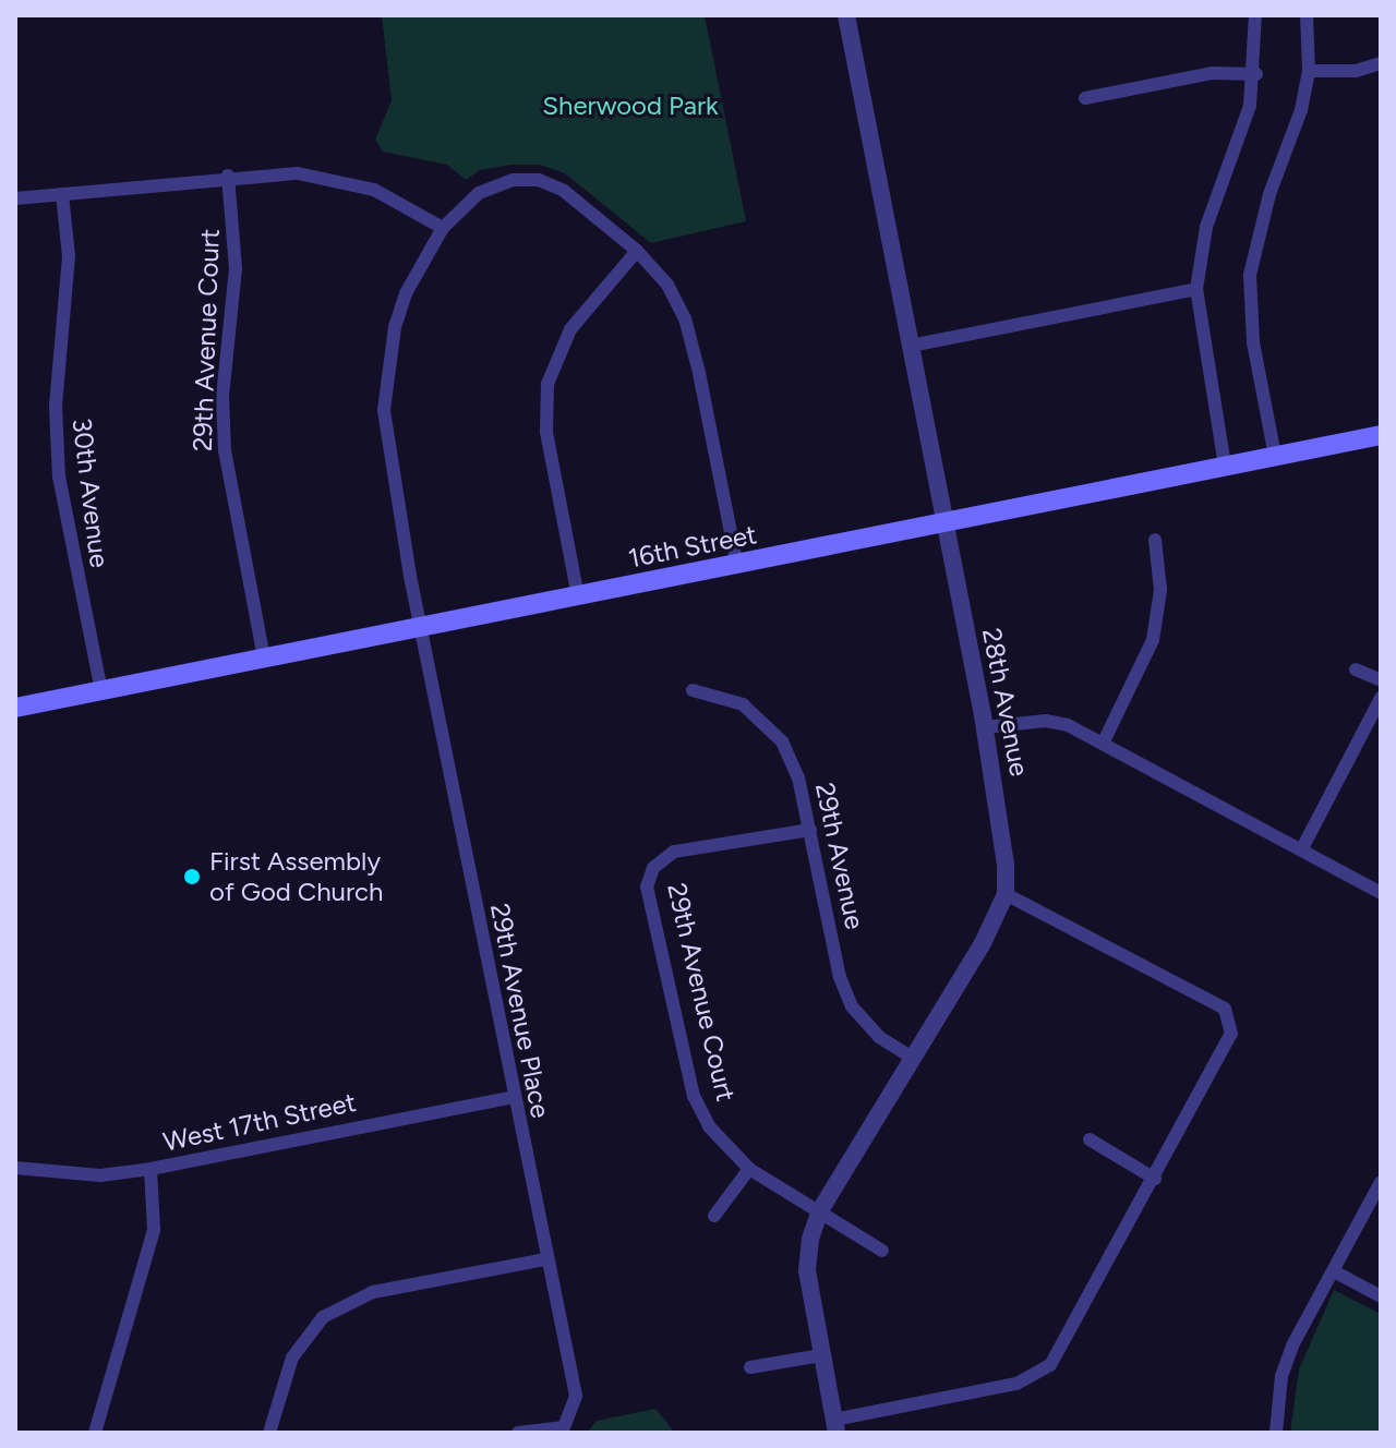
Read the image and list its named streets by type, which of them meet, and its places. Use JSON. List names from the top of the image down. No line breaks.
{"streets":{"main road":["16th Street"],"street":["29th Avenue Court","30th Avenue","28th Avenue","29th Avenue","29th Avenue Place","West 17th Street"]},"crossings":[["29th Avenue Court","16th Street"],["29th Avenue Court","29th Avenue"],["30th Avenue","16th Street"],["16th Street","28th Avenue"],["16th Street","29th Avenue Place"],["29th Avenue Place","West 17th Street"]],"parks":["Sherwood Park"],"places":["First Assembly of God Church"]}
